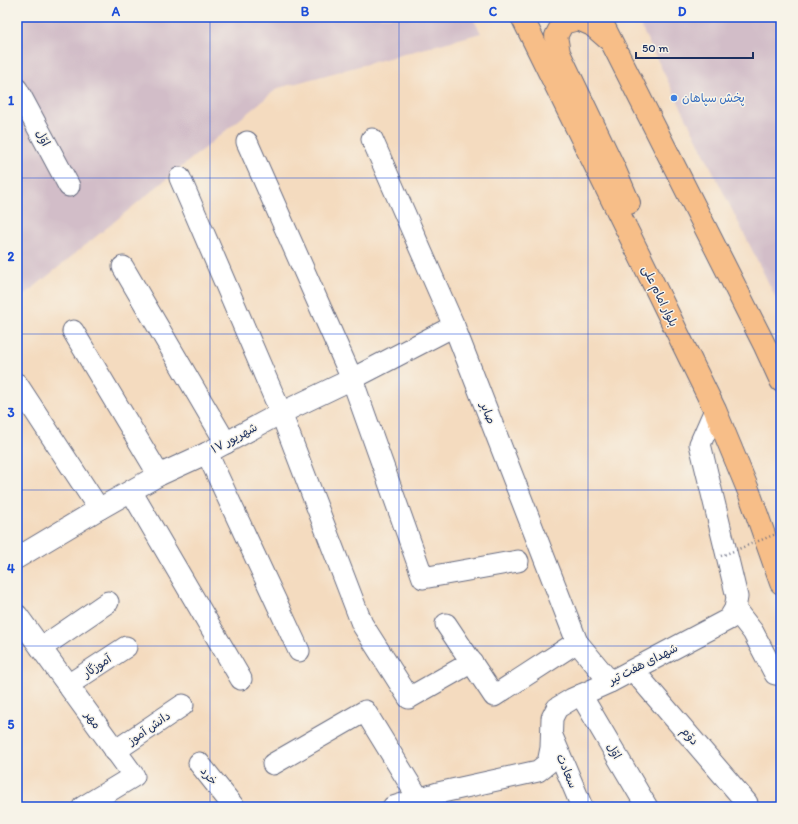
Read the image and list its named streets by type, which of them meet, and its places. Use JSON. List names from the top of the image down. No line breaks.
{"streets":{"highway":["بلوار امام علی"],"street":["اوّل","صابر","۱۷ شهریور","شهدای هفت تیر","آموزگار","مهر","دانش آموز","دوّم","سعادت","خرد"]},"crossings":[["اوّل","شهدای هفت تیر"],["صابر","۱۷ شهریور"],["صابر","شهدای هفت تیر"],["شهدای هفت تیر","دوّم"],["شهدای هفت تیر","سعادت"],["آموزگار","مهر"],["مهر","دانش آموز"]],"places":["پخش سپاهان"],"scale_bar":"50 m","grid":{"columns":["A","B","C","D"],"rows":["1","2","3","4","5"]}}
